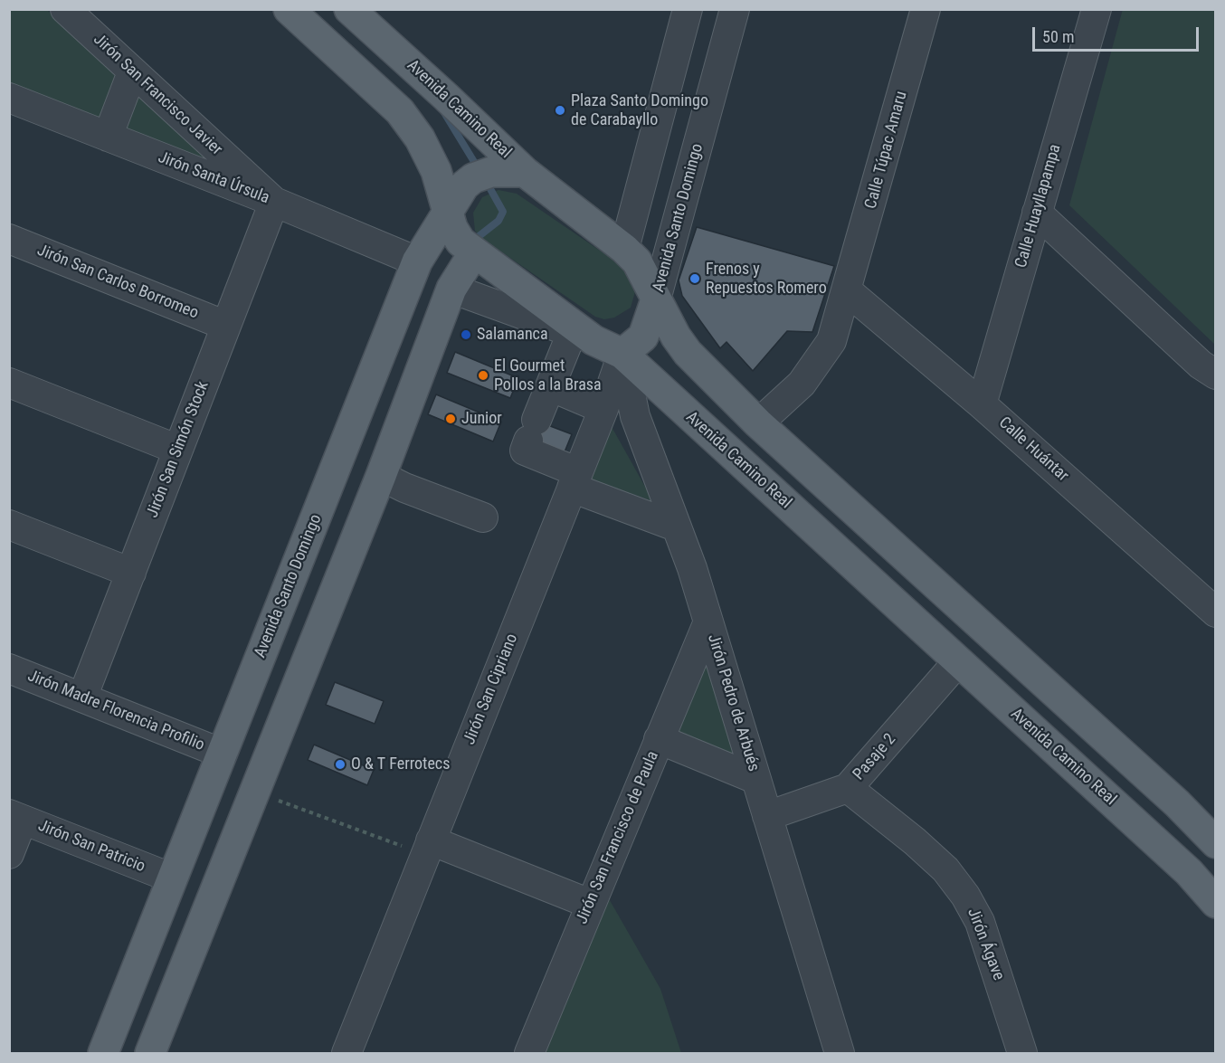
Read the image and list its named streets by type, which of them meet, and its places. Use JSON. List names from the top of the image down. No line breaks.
{"streets":{"main road":["Avenida Camino Real","Avenida Santo Domingo"],"street":["Jirón San Francisco Javier","Calle Túpac Amaru","Jirón Santa Úrsula","Calle Huayllapampa","Jirón San Carlos Borromeo","Jirón San Simón Stock","Calle Huántar","Jirón San Cipriano","Jirón Pedro de Arbués","Jirón Madre Florencia Profilio","Pasaje 2","Jirón San Francisco de Paula","Jirón San Patricio","Jirón Ágave"]},"crossings":[["Jirón San Francisco Javier","Jirón Santa Úrsula"],["Jirón San Francisco Javier","Jirón San Simón Stock"],["Avenida Camino Real","Calle Túpac Amaru"],["Avenida Camino Real","Avenida Santo Domingo"],["Avenida Camino Real","Jirón San Cipriano"],["Avenida Camino Real","Jirón Pedro de Arbués"],["Avenida Camino Real","Pasaje 2"],["Calle Túpac Amaru","Calle Huántar"],["Jirón Santa Úrsula","Avenida Santo Domingo"],["Jirón Santa Úrsula","Jirón San Simón Stock"],["Calle Huayllapampa","Calle Huántar"],["Avenida Santo Domingo","Jirón San Cipriano"],["Avenida Santo Domingo","Jirón Pedro de Arbués"],["Avenida Santo Domingo","Jirón Madre Florencia Profilio"],["Avenida Santo Domingo","Jirón San Patricio"],["Jirón San Carlos Borromeo","Jirón San Simón Stock"],["Jirón San Simón Stock","Jirón Madre Florencia Profilio"],["Jirón San Cipriano","Jirón Pedro de Arbués"],["Jirón Pedro de Arbués","Pasaje 2"],["Jirón Pedro de Arbués","Jirón San Francisco de Paula"],["Pasaje 2","Jirón Ágave"]],"places":["Plaza Santo Domingo de Carabayllo","Frenos y Repuestos Romero","Salamanca","El Gourmet Pollos a la Brasa","Junior","O & T Ferrotecs"],"scale_bar":"50 m"}
